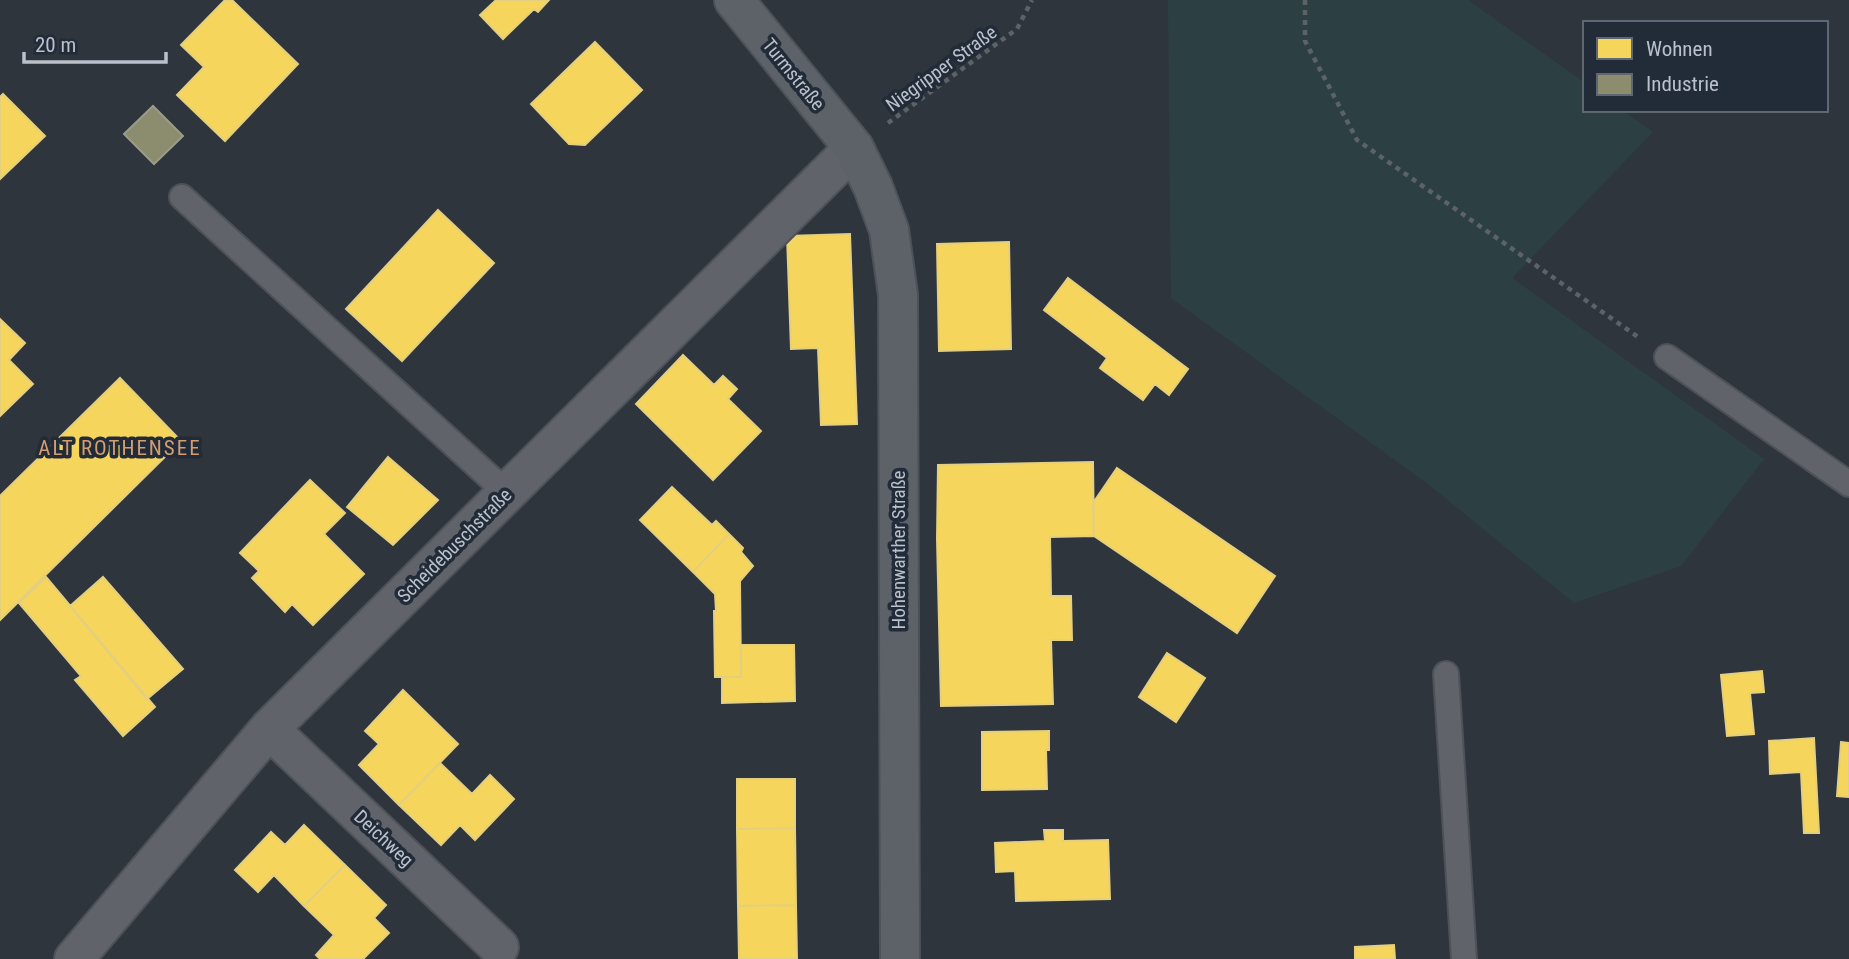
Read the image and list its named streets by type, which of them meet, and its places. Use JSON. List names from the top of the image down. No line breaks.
{"streets":{"street":["Turmstraße","Scheidebuschstraße","Hohenwarther Straße","Deichweg"],"path":["Niegripper Straße"]},"crossings":[["Niegripper Straße","Turmstraße"],["Niegripper Straße","Scheidebuschstraße"],["Niegripper Straße","Hohenwarther Straße"],["Turmstraße","Scheidebuschstraße"],["Turmstraße","Hohenwarther Straße"],["Scheidebuschstraße","Hohenwarther Straße"],["Scheidebuschstraße","Deichweg"]],"districts":["ALT ROTHENSEE"],"legend":["Wohnen","Industrie"],"scale_bar":"20 m"}
